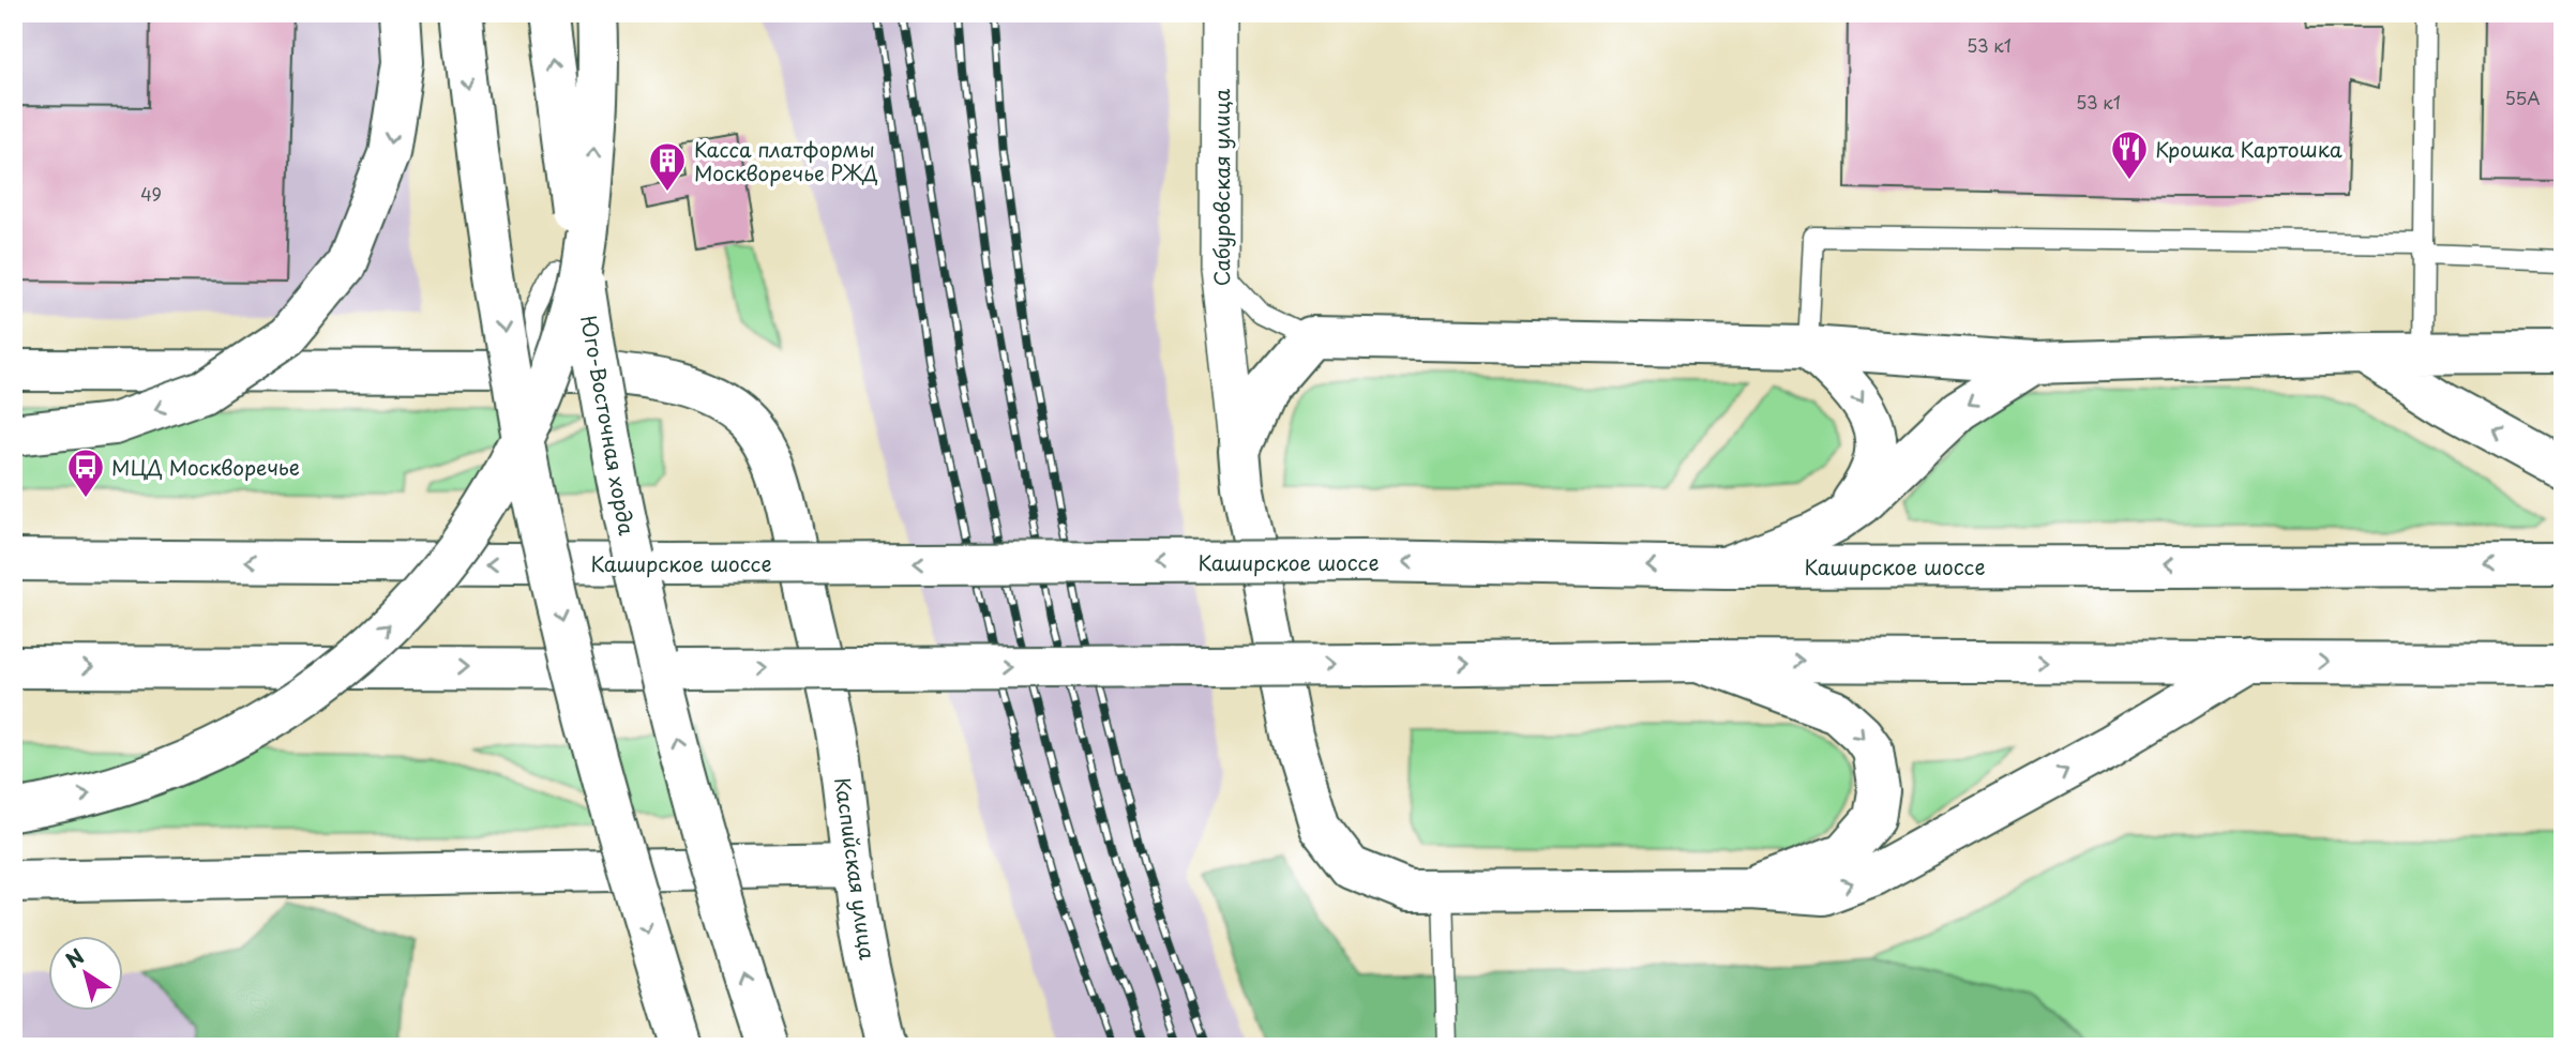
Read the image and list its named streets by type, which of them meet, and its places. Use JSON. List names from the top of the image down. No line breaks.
{"streets":{"main road":["Юго-Восточная хорда","Каширское шоссе","Каспийская улица"],"street":["Сабуровская улица"]},"places":{"restaurant":["Крошка Картошка"],"building":["Касса платформы Москворечье РЖД"],"bus stop":["МЦД Москворечье"]},"house_numbers":["53 к1","55А","53 к1","49"],"north":"top left"}
